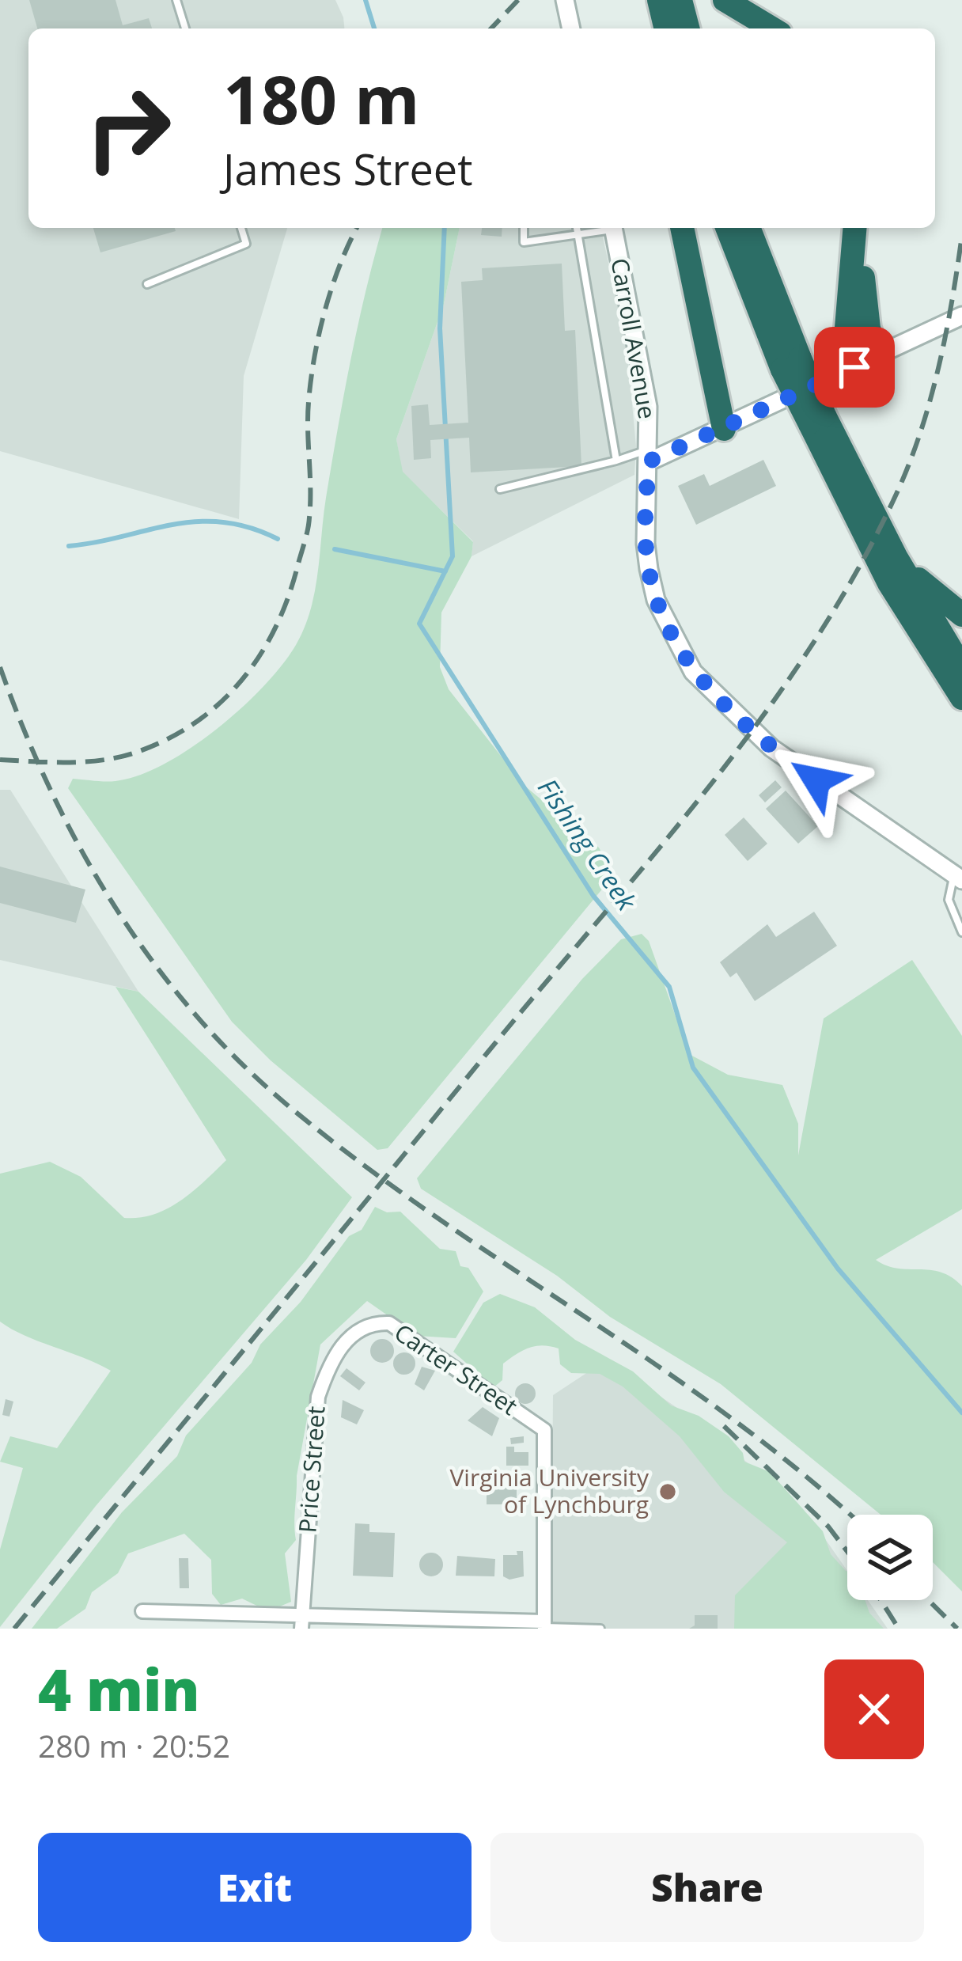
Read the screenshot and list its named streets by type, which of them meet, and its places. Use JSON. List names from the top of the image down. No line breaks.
{"streets":{"street":["Carroll Avenue","Carter Street","Price Street"]},"crossings":[["Carter Street","Price Street"]],"water":["Fishing Creek"],"places":["Virginia University of Lynchburg"],"page":{"turn":["180 m","James Street"],"heading":["4 min","280 m · 20:52"],"buttons":["Exit","Share"]}}
